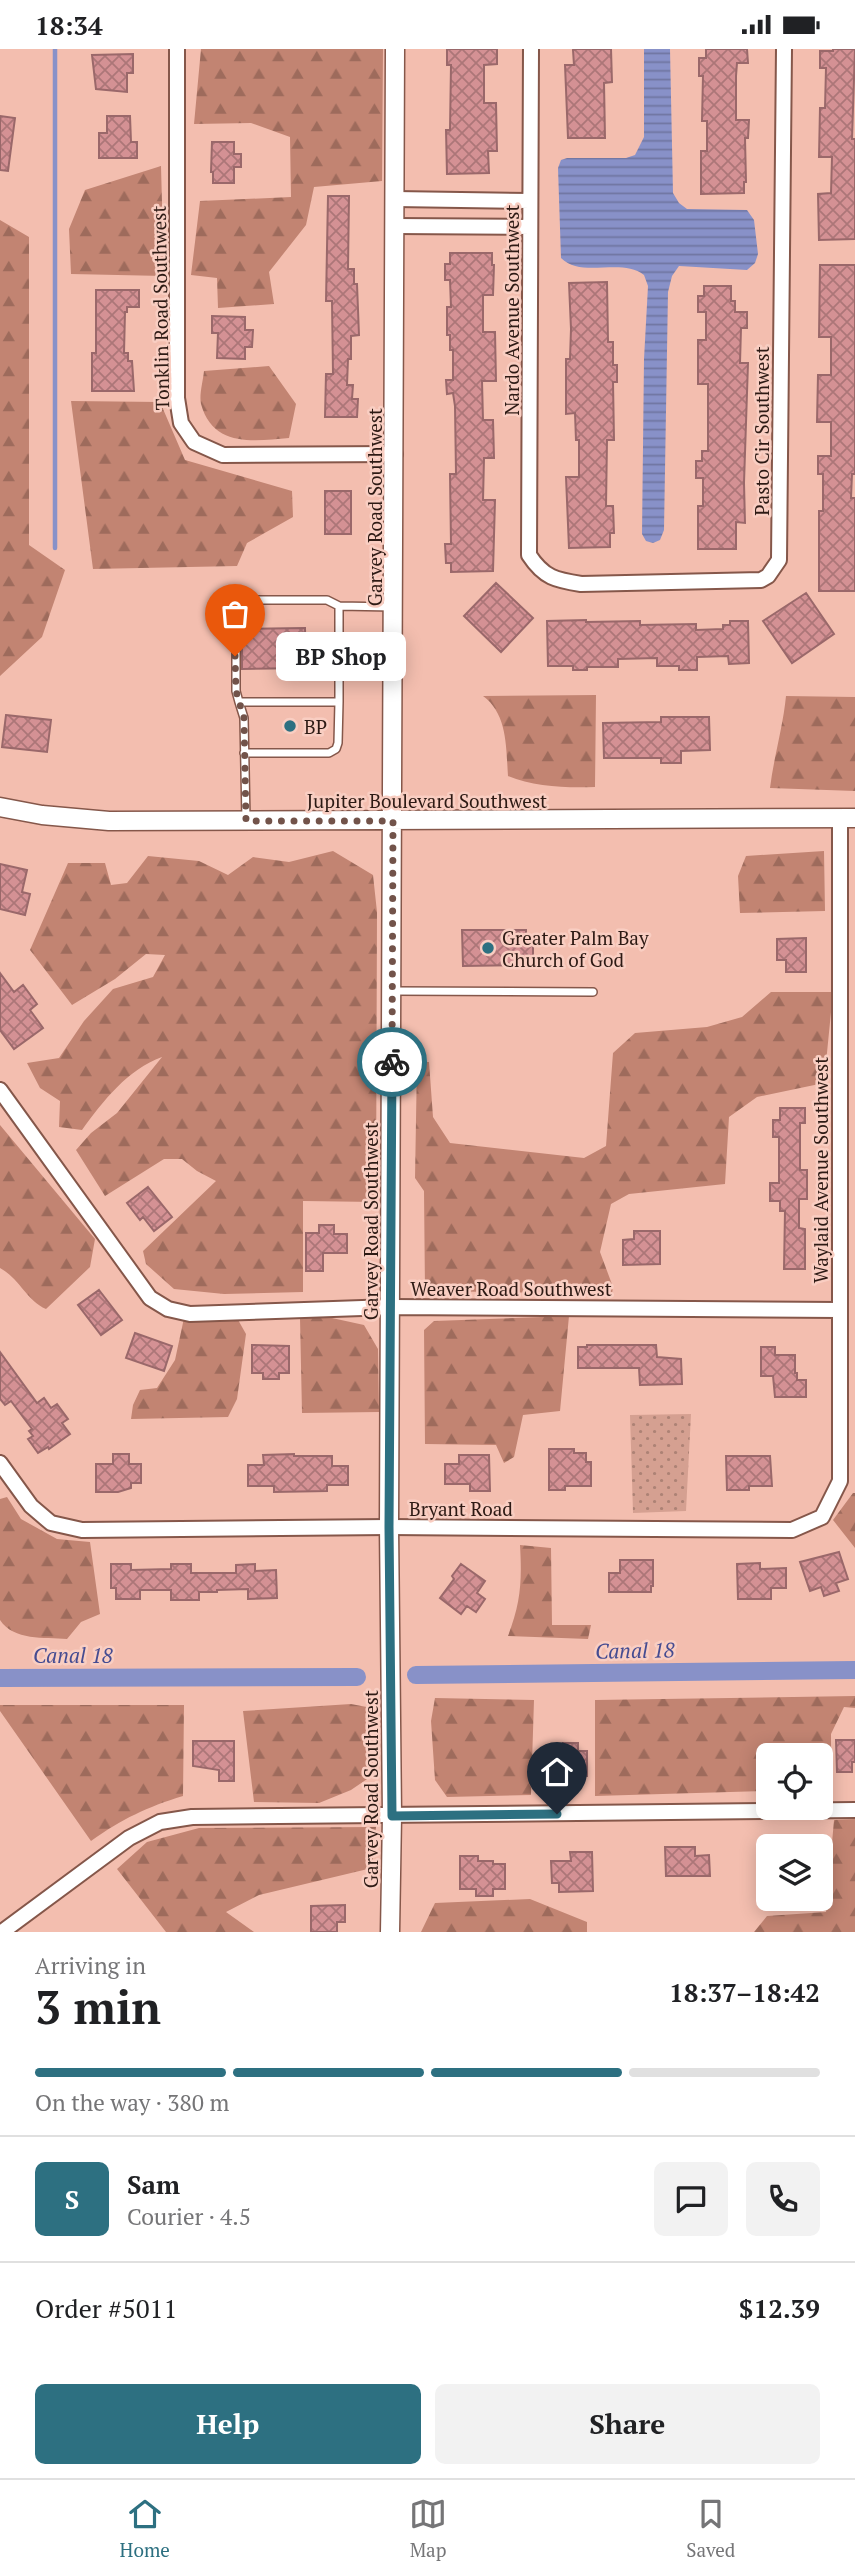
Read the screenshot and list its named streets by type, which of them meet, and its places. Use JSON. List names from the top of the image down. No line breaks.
{"streets":{"street":["Tonklin Road Southwest","Nardo Avenue Southwest","Pasto Cir Southwest","Garvey Road Southwest","Jupiter Boulevard Southwest","Waylaid Avenue Southwest","Weaver Road Southwest","Bryant Road"]},"crossings":[["Tonklin Road Southwest","Garvey Road Southwest"],["Nardo Avenue Southwest","Pasto Cir Southwest"],["Garvey Road Southwest","Jupiter Boulevard Southwest"],["Garvey Road Southwest","Weaver Road Southwest"],["Garvey Road Southwest","Bryant Road"],["Jupiter Boulevard Southwest","Waylaid Avenue Southwest"],["Waylaid Avenue Southwest","Weaver Road Southwest"],["Waylaid Avenue Southwest","Bryant Road"]],"water":["Canal 18"],"places":["BP Shop","BP","Greater Palm Bay Church of God"],"page":{"status":"18:34","bubble":"BP Shop","heading":["3 min","Arriving in","18:37–18:42"],"panel":["Sam","Courier · 4.5","Order #5011","$12.39"],"bar":"On the way · 380 m","round":"S","buttons":["Help","Share"],"tabs":["Home","Map","Saved"]}}
